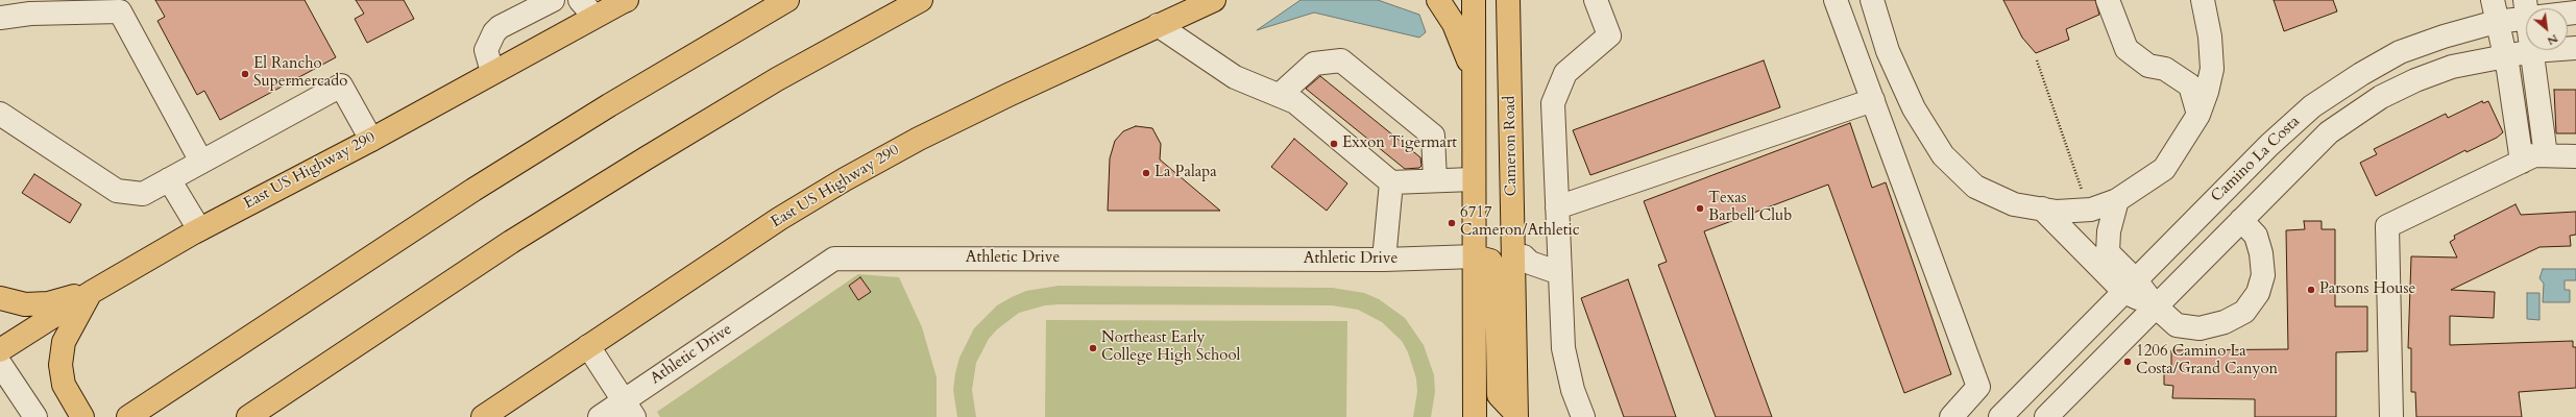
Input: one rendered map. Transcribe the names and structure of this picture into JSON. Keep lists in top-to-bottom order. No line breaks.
{"streets":{"main road":["Cameron Road","East US Highway 290"],"street":["Camino La Costa","Athletic Drive"]},"places":["El Rancho Supermercado","Exxon Tigermart","La Palapa","Texas Barbell Club","6717 Cameron/Athletic","Parsons House","Northeast Early College High School","1206 Camino La Costa/Grand Canyon"],"north":"bottom right"}
